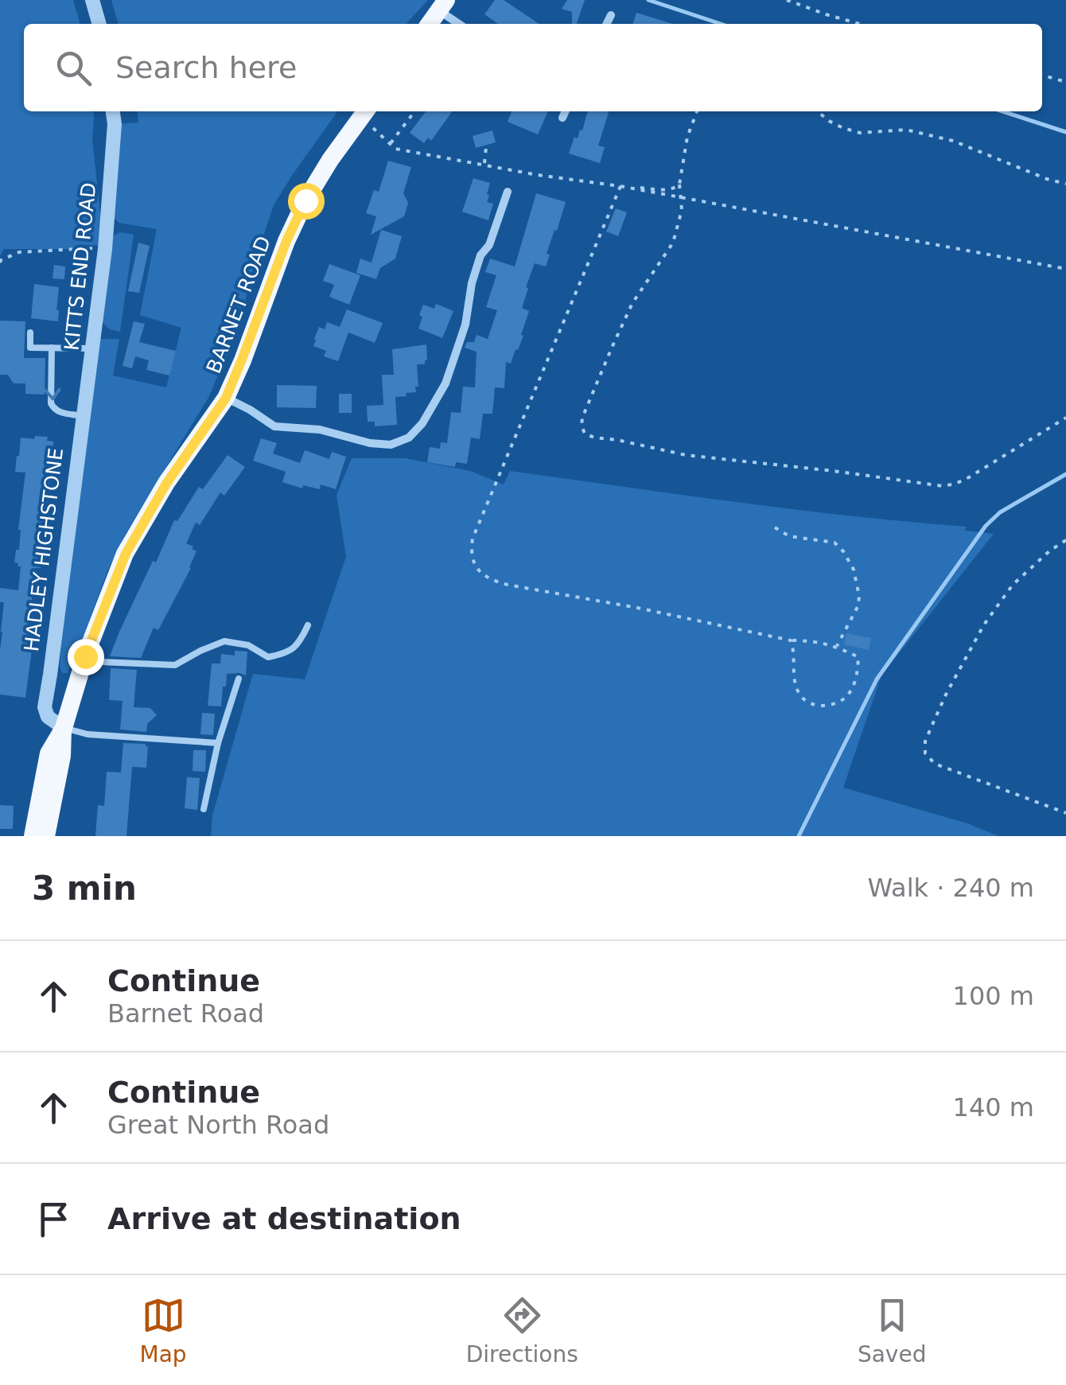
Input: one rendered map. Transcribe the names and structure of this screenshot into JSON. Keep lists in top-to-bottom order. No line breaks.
{"streets":{"main road":["BARNET ROAD"],"street":["KITTS END ROAD","HADLEY HIGHSTONE"]},"crossings":[["KITTS END ROAD","HADLEY HIGHSTONE"],["BARNET ROAD","HADLEY HIGHSTONE"]],"page":{"search":"Search here","heading":["3 min","Walk · 240 m"],"list":[["Continue","Barnet Road","100 m"],["Continue","Great North Road","140 m"],"Arrive at destination"],"nav":["Map","Directions","Saved"]}}
